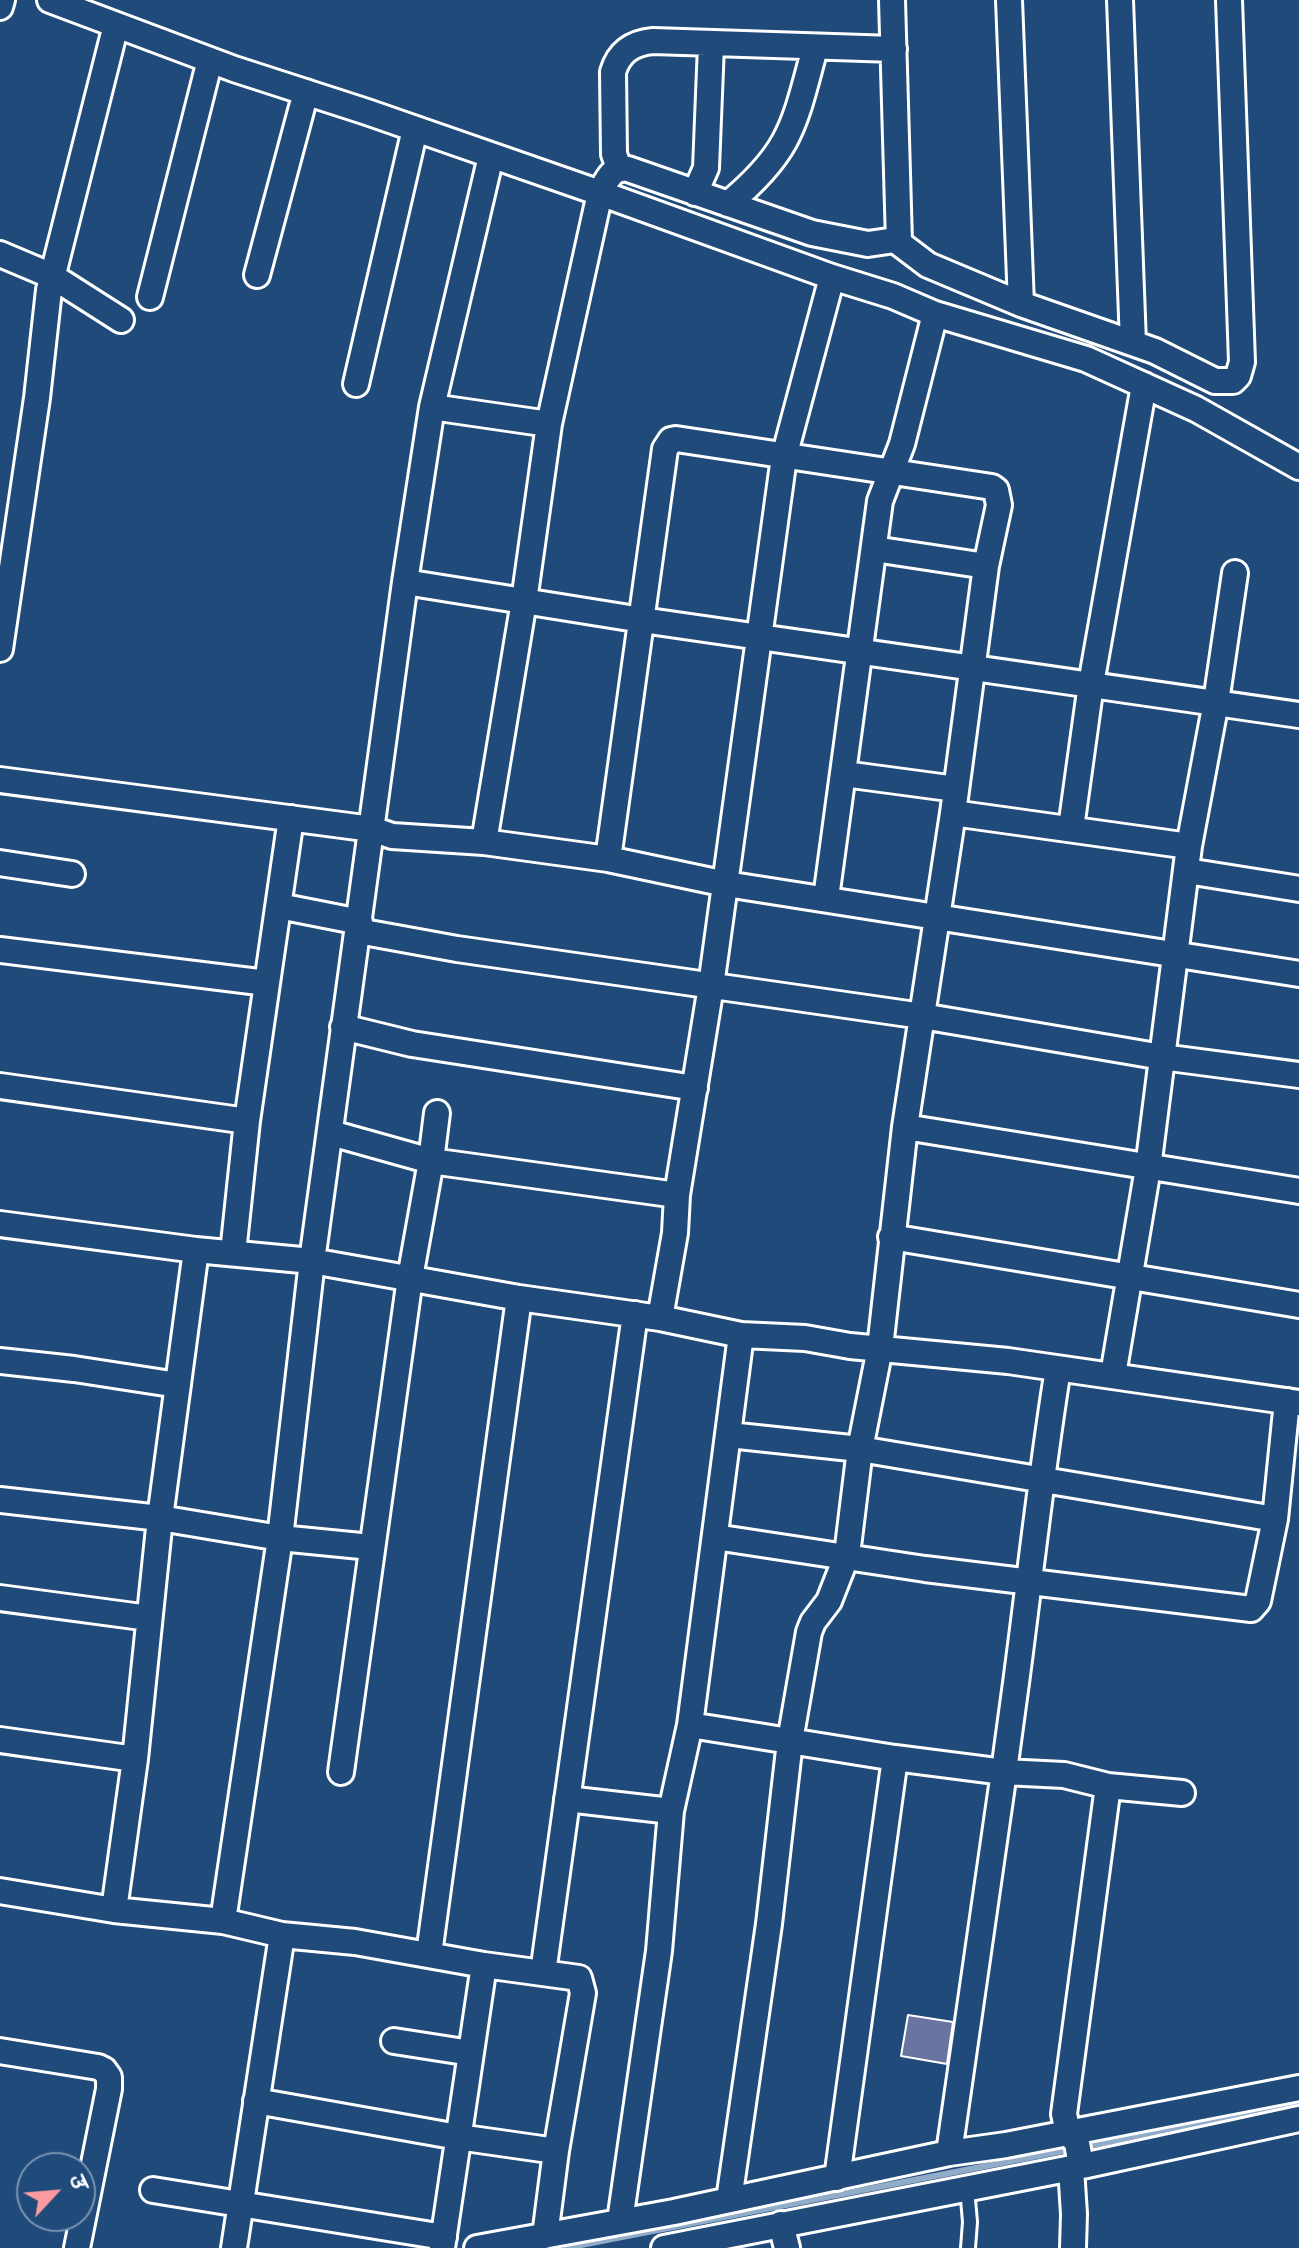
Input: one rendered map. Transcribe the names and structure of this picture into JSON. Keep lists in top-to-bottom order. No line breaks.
{"north":"top right"}
